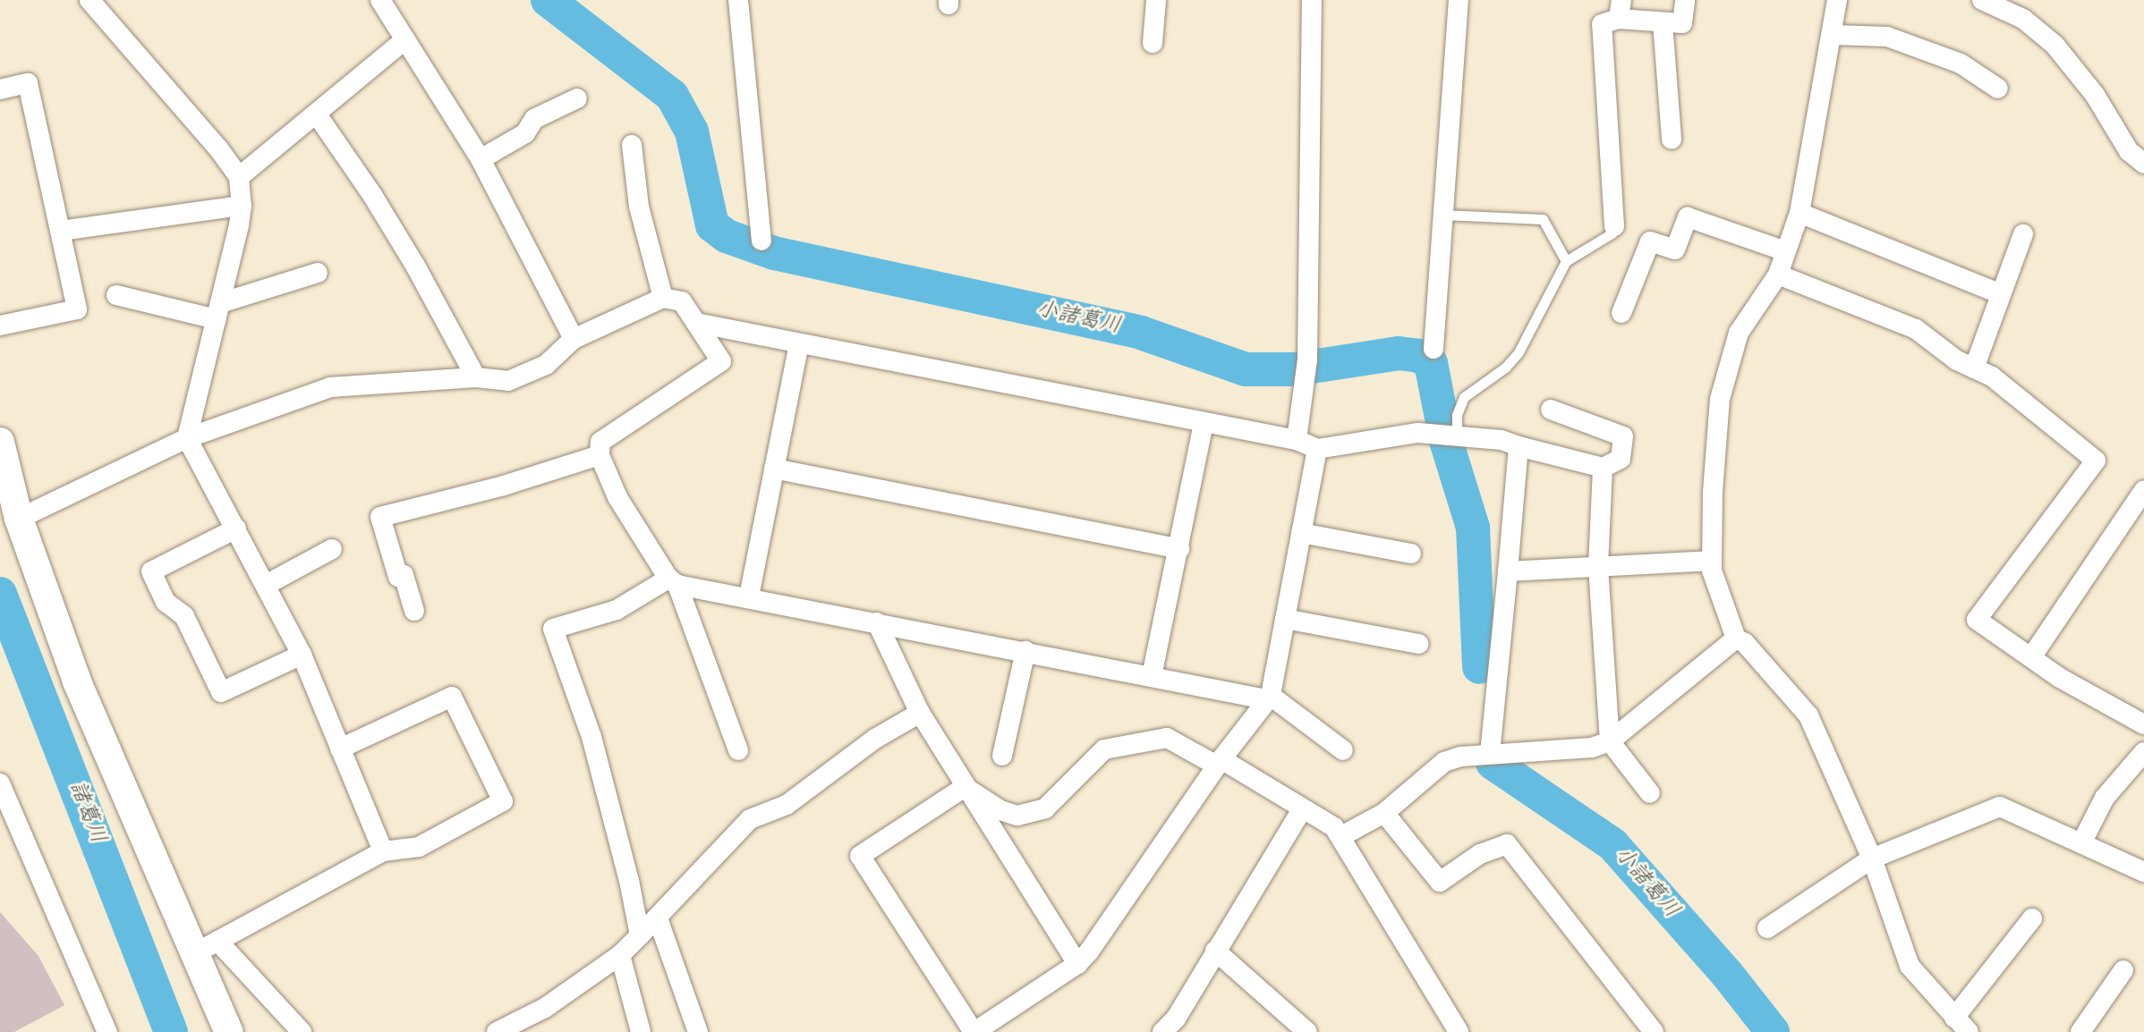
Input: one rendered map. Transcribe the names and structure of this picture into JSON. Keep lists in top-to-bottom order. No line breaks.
{"water":["小諸葛川","諸葛川"]}
